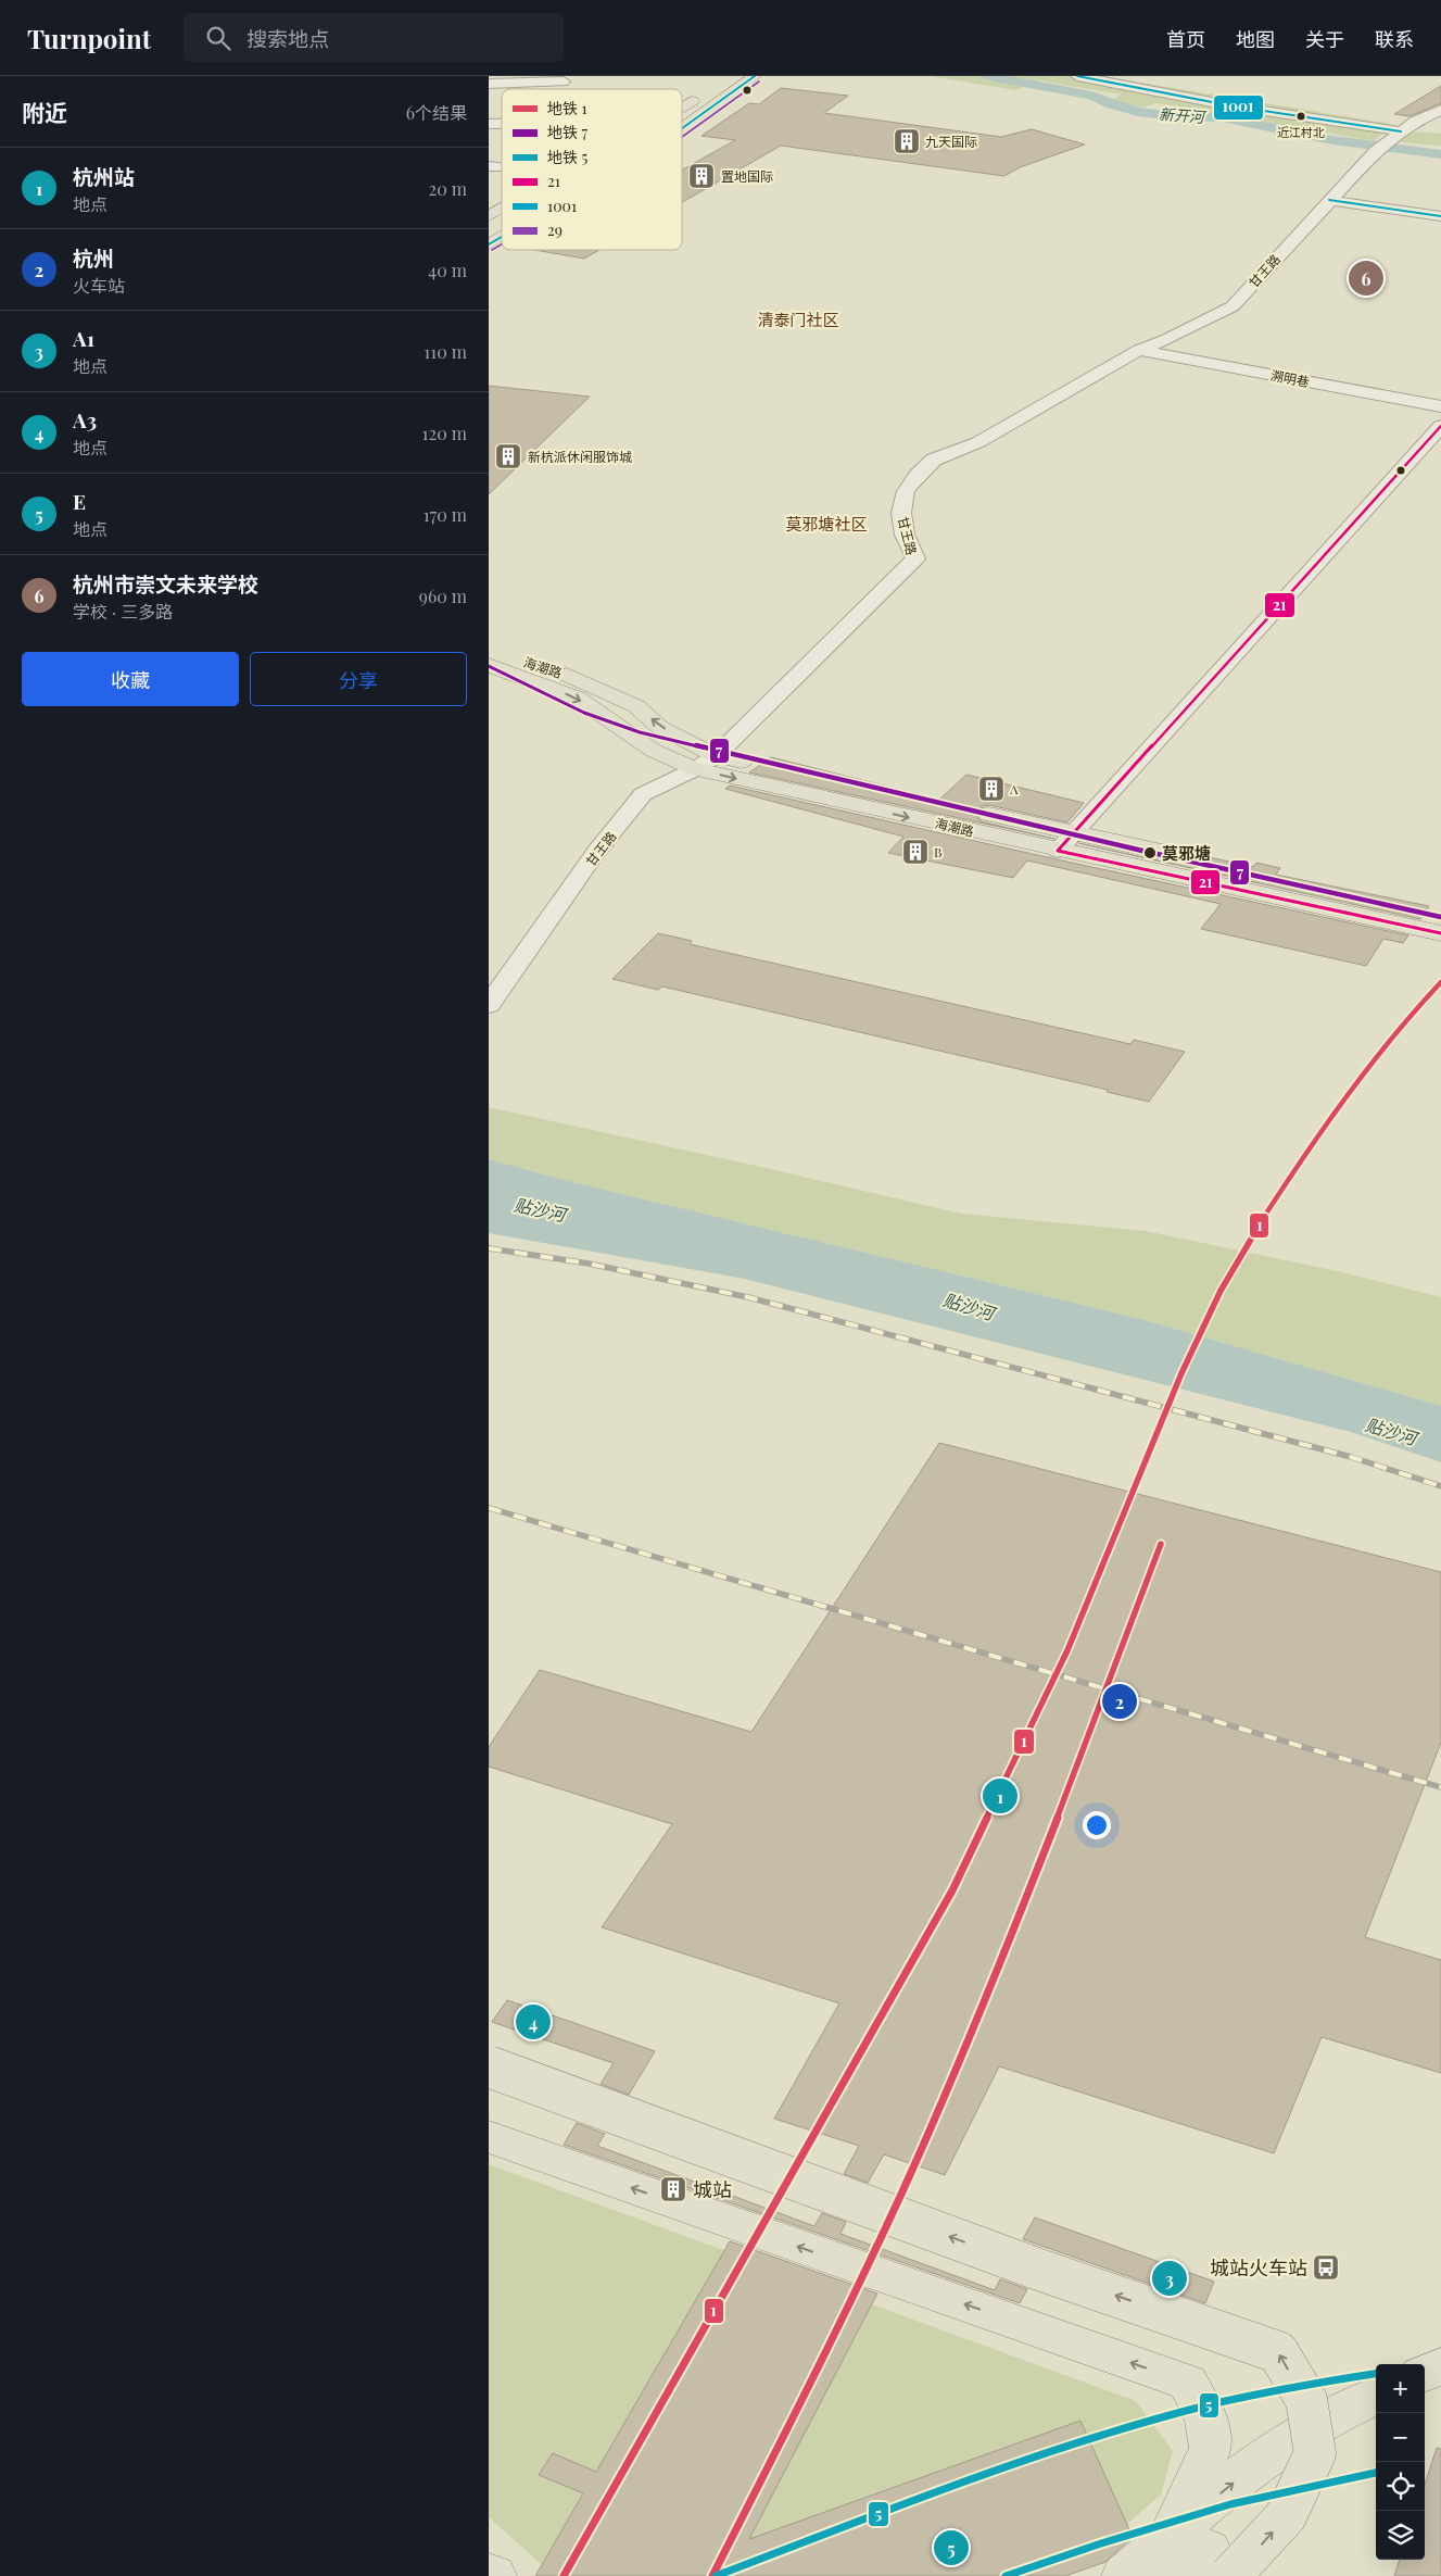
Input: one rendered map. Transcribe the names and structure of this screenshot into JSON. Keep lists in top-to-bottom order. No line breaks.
{"streets":{"main road":["海潮路"],"street":["甘王路","溯明巷"]},"crossings":[["甘王路","溯明巷"],["甘王路","海潮路"]],"districts":["清泰门社区","莫邪塘社区"],"water":["新开河","贴沙河"],"places":{"other":["近江村北","莫邪塘"],"building":["九天国际","置地国际","新杭派休闲服饰城","A","B","城站"],"bus stop":["城站火车站"]},"lines":["transit line 1001","transit line 29","transit line 21","metro line 7","metro line 1","metro line 5"],"legend":["地铁 1","地铁 7","地铁 5","21","1001","29"],"page":{"header":"Turnpoint","search":"搜索地点","nav":["首页","地图","关于","联系"],"heading":["附近","6个结果"],"list":[{"mark":"1","name":"杭州站","note":"地点","value":"20 m"},{"mark":"2","name":"杭州","note":"火车站","value":"40 m"},{"mark":"3","name":"A1","note":"地点","value":"110 m"},{"mark":"4","name":"A3","note":"地点","value":"120 m"},{"mark":"5","name":"E","note":"地点","value":"170 m"},{"mark":"6","name":"杭州市崇文未来学校","note":"学校 · 三多路","value":"960 m"}],"pins":["6","2","1","4","3","5"],"buttons":["收藏","分享"],"map_buttons":["+","−"]}}
